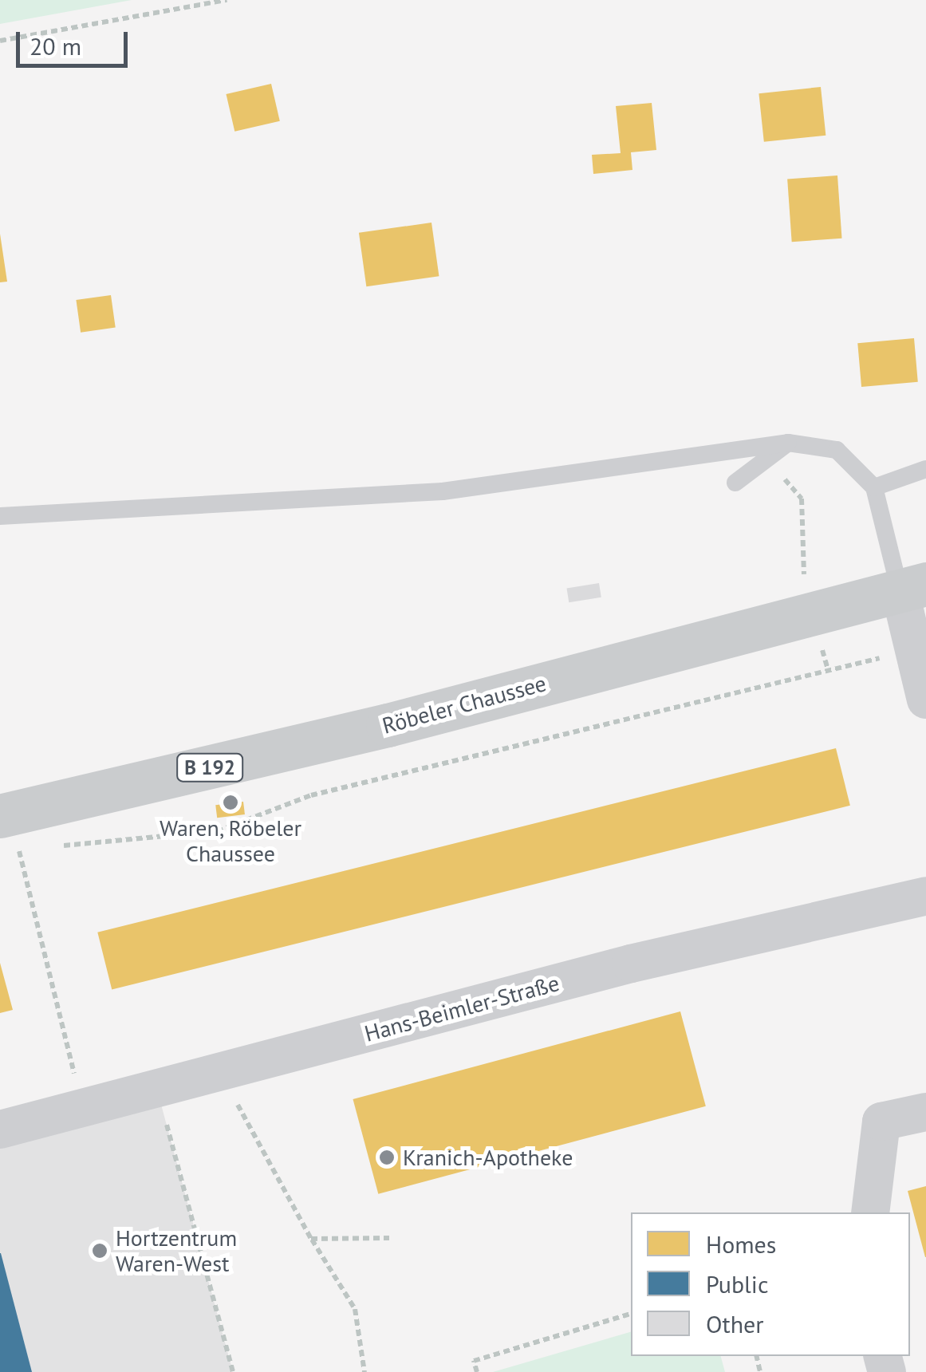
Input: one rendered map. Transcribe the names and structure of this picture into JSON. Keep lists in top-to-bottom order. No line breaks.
{"streets":{"main road":["Röbeler Chaussee","B 192"],"street":["Hans-Beimler-Straße"]},"places":["Waren, Röbeler Chaussee","Kranich-Apotheke","Hortzentrum Waren-West"],"legend":["Homes","Public","Other"],"scale_bar":"20 m"}
